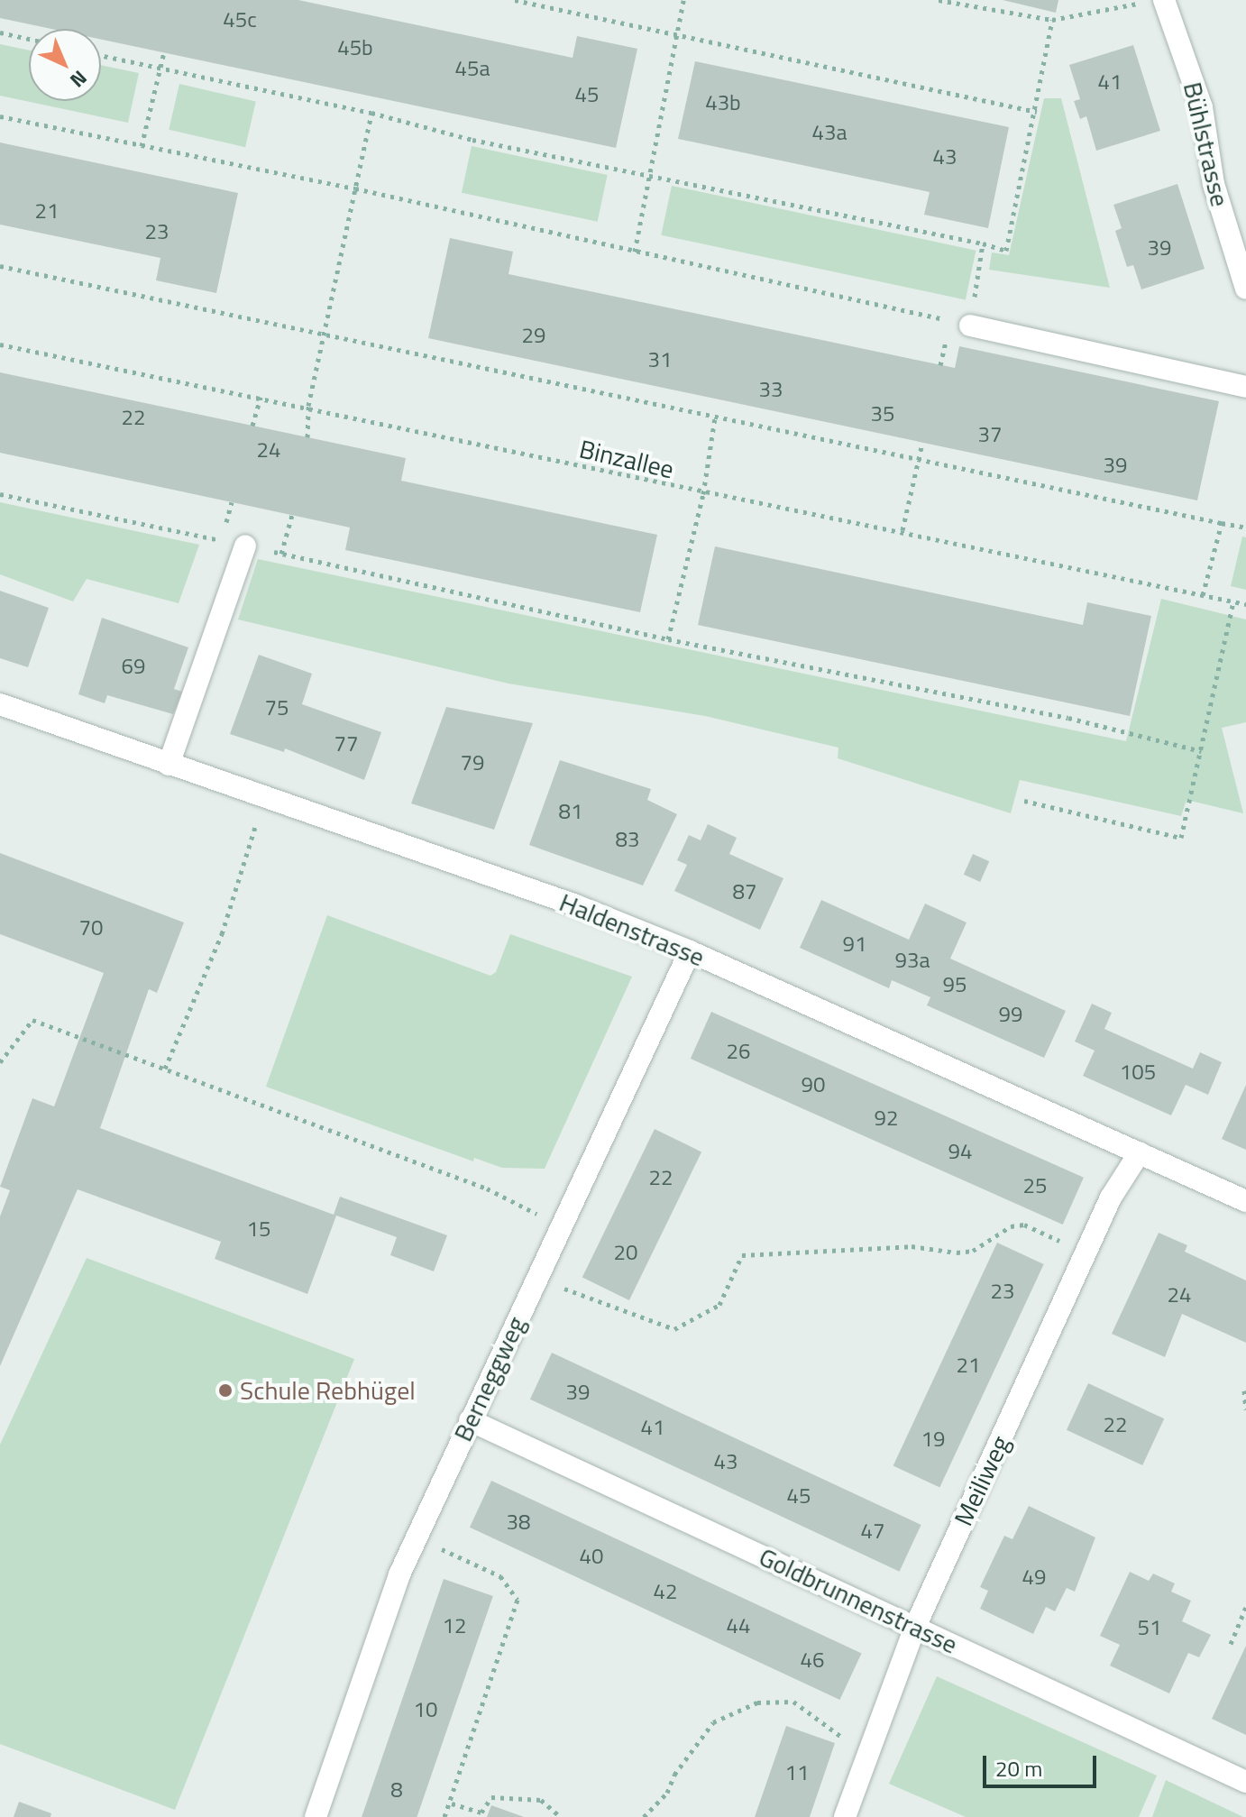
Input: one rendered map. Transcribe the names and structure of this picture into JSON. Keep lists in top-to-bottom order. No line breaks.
{"streets":{"street":["Bühlstrasse","Haldenstrasse","Berneggweg","Meiliweg","Goldbrunnenstrasse"],"path":["Binzallee"]},"crossings":[["Haldenstrasse","Berneggweg"],["Haldenstrasse","Meiliweg"],["Berneggweg","Goldbrunnenstrasse"],["Meiliweg","Goldbrunnenstrasse"]],"places":["Schule Rebhügel"],"house_numbers":["45c","45b","45a","41","45","43b","43a","43","21","23","39","29","31","33","35","22","37","24","39","69","75","77","79","81","83","87","70","91","93a","95","99","26","105","90","92","94","22","25","15","20","23","24","21","39","22","41","19","43","45","38","47","40","49","42","12","44","51","46","10","11","8"],"scale_bar":"20 m","north":"bottom right"}
